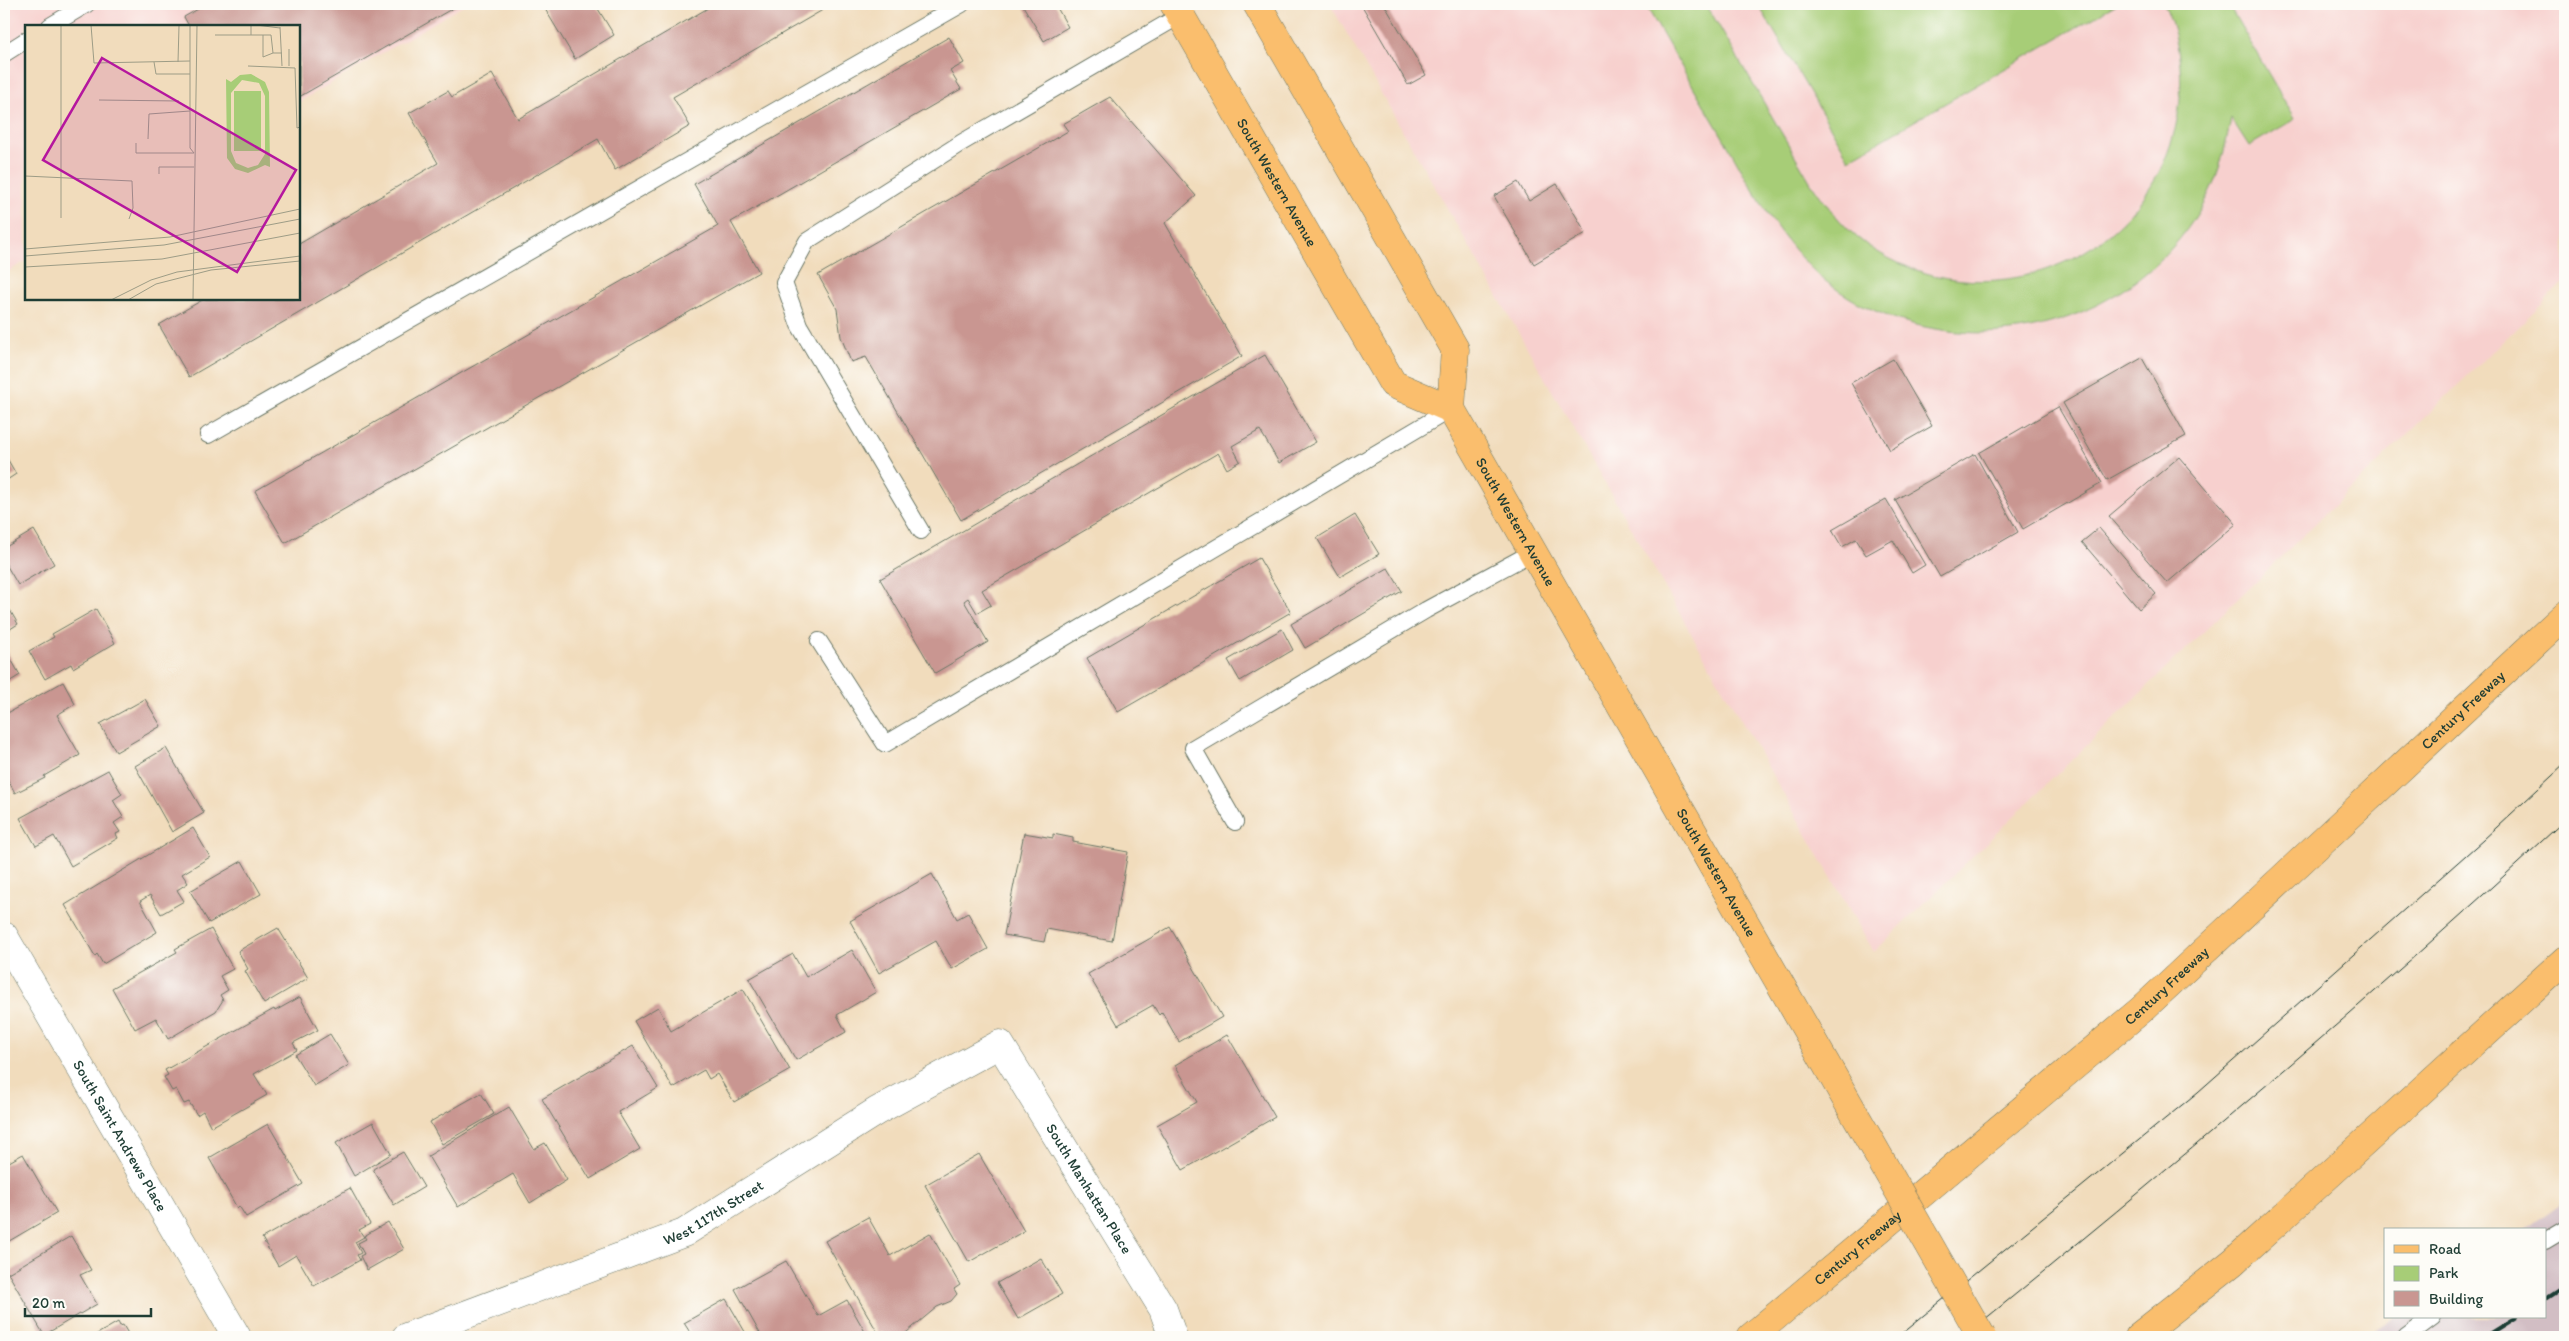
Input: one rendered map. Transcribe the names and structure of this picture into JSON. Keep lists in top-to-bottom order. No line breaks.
{"streets":{"main road":["South Western Avenue","Century Freeway"],"street":["South Saint Andrews Place","South Manhattan Place","West 117th Street"]},"crossings":[["South Manhattan Place","West 117th Street"]],"legend":["Road","Park","Building"],"scale_bar":"20 m"}
